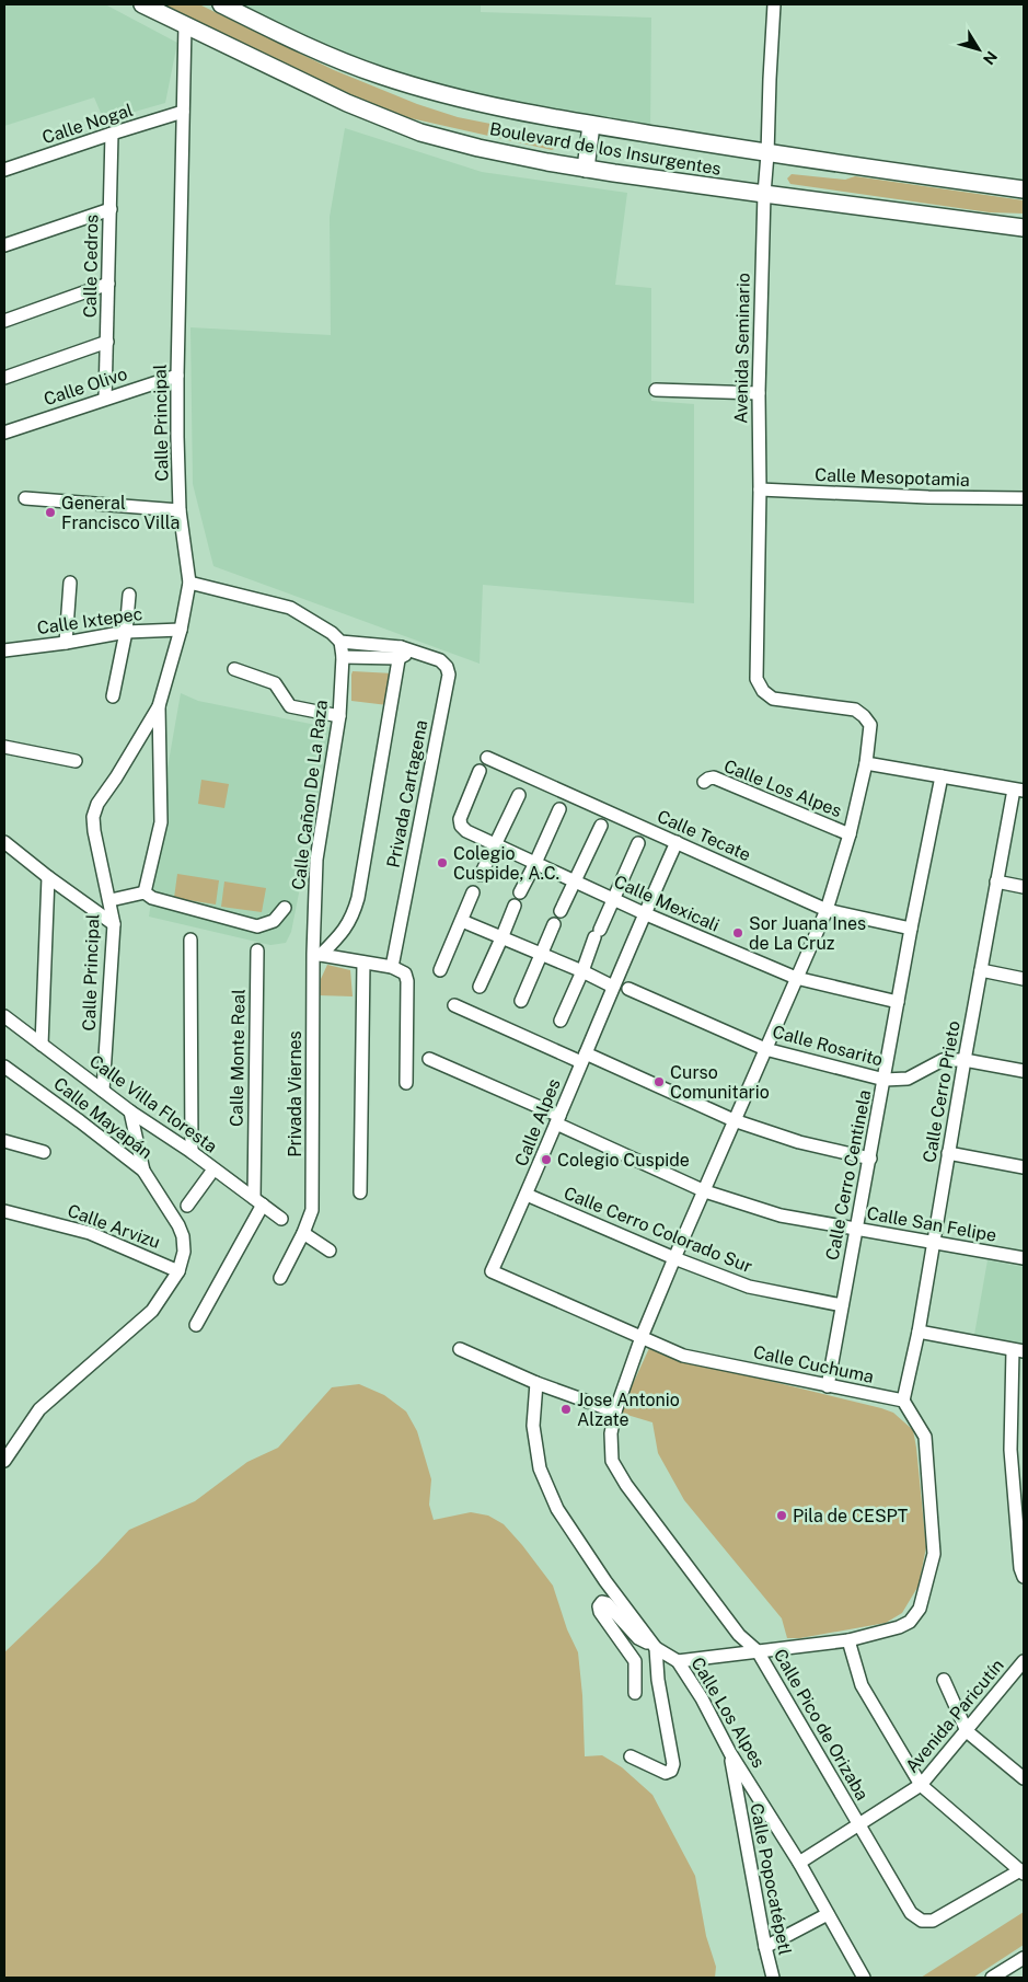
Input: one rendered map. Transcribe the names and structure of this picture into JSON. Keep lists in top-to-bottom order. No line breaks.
{"streets":{"main road":["Boulevard de los Insurgentes"],"street":["Calle Nogal","Calle Cedros","Avenida Seminario","Calle Olivo","Calle Principal","Calle Mesopotamia","Calle Ixtepec","Calle Los Alpes","Privada Cartagena","Calle Cañon De La Raza","Calle Tecate","Calle Mexicali","Calle Rosarito","Calle Monte Real","Calle Cerro Prieto","Privada Viernes","Calle Villa Floresta","Calle Mayapán","Calle Alpes","Calle Cerro Centinela","Calle San Felipe","Calle Arvizu","Calle Cerro Colorado Sur","Calle Cuchuma","Avenida Paricutín","Calle Pico de Orizaba","Calle Popocatépetl"]},"crossings":[["Calle Nogal","Calle Cedros"],["Calle Nogal","Calle Principal"],["Boulevard de los Insurgentes","Avenida Seminario"],["Boulevard de los Insurgentes","Calle Principal"],["Calle Cedros","Calle Olivo"],["Avenida Seminario","Calle Mesopotamia"],["Avenida Seminario","Calle Pico de Orizaba"],["Calle Olivo","Calle Principal"],["Calle Principal","Calle Ixtepec"],["Calle Principal","Calle Villa Floresta"],["Calle Los Alpes","Avenida Paricutín"],["Calle Los Alpes","Calle Pico de Orizaba"],["Calle Los Alpes","Calle Popocatépetl"],["Privada Cartagena","Calle Cañon De La Raza"],["Calle Cañon De La Raza","Privada Viernes"],["Calle Tecate","Calle Alpes"],["Calle Tecate","Calle Cerro Centinela"],["Calle Tecate","Calle Pico de Orizaba"],["Calle Mexicali","Calle Alpes"],["Calle Mexicali","Calle Cerro Centinela"],["Calle Mexicali","Calle Pico de Orizaba"],["Calle Rosarito","Calle Cerro Prieto"],["Calle Rosarito","Calle Cerro Centinela"],["Calle Rosarito","Calle Pico de Orizaba"],["Calle Monte Real","Calle Villa Floresta"],["Calle Cerro Prieto","Calle San Felipe"],["Calle Cerro Prieto","Calle Cuchuma"],["Calle Mayapán","Calle Arvizu"],["Calle Alpes","Calle San Felipe"],["Calle Alpes","Calle Cerro Colorado Sur"],["Calle Alpes","Calle Cuchuma"],["Calle Cerro Centinela","Calle San Felipe"],["Calle Cerro Centinela","Calle Cerro Colorado Sur"],["Calle Cerro Centinela","Calle Cuchuma"],["Calle San Felipe","Calle Pico de Orizaba"],["Calle Cerro Colorado Sur","Calle Pico de Orizaba"],["Calle Cuchuma","Calle Pico de Orizaba"],["Avenida Paricutín","Calle Pico de Orizaba"]],"places":["General Francisco Villa","Colegio Cuspide, A.C.","Sor Juana Ines de La Cruz","Curso Comunitario","Colegio Cuspide","Jose Antonio Alzate","Pila de CESPT"],"north":"bottom right"}
